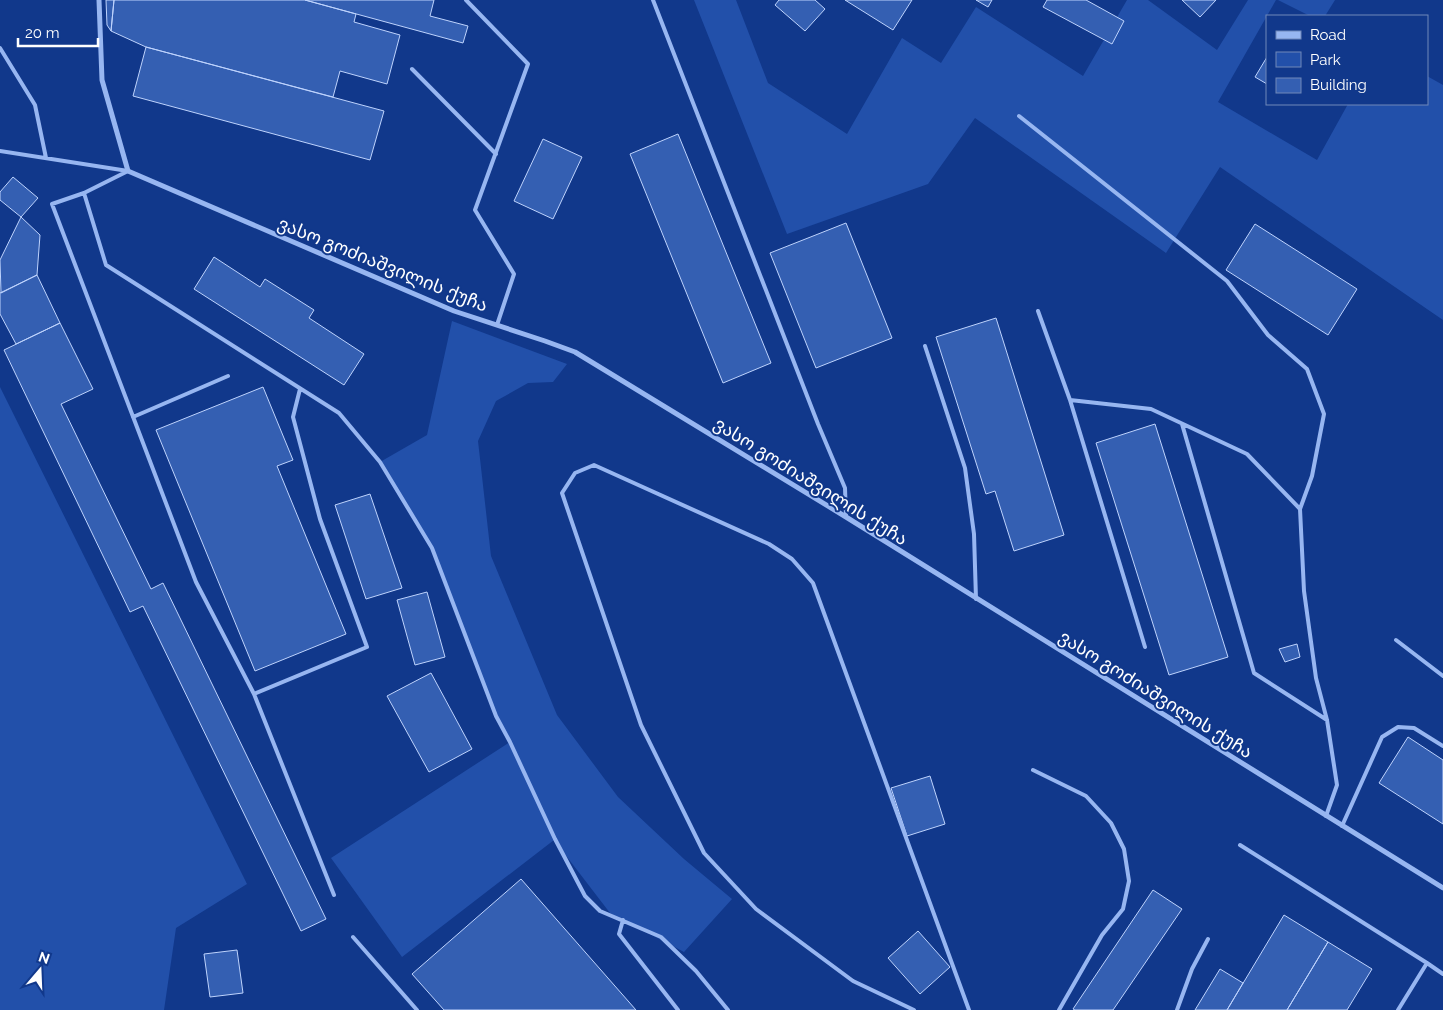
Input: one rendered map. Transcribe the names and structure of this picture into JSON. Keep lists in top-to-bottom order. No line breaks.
{"streets":{"street":["ვასო გოძიაშვილის ქუჩა"]},"legend":["Road","Park","Building"],"scale_bar":"20 m","north":"top"}
